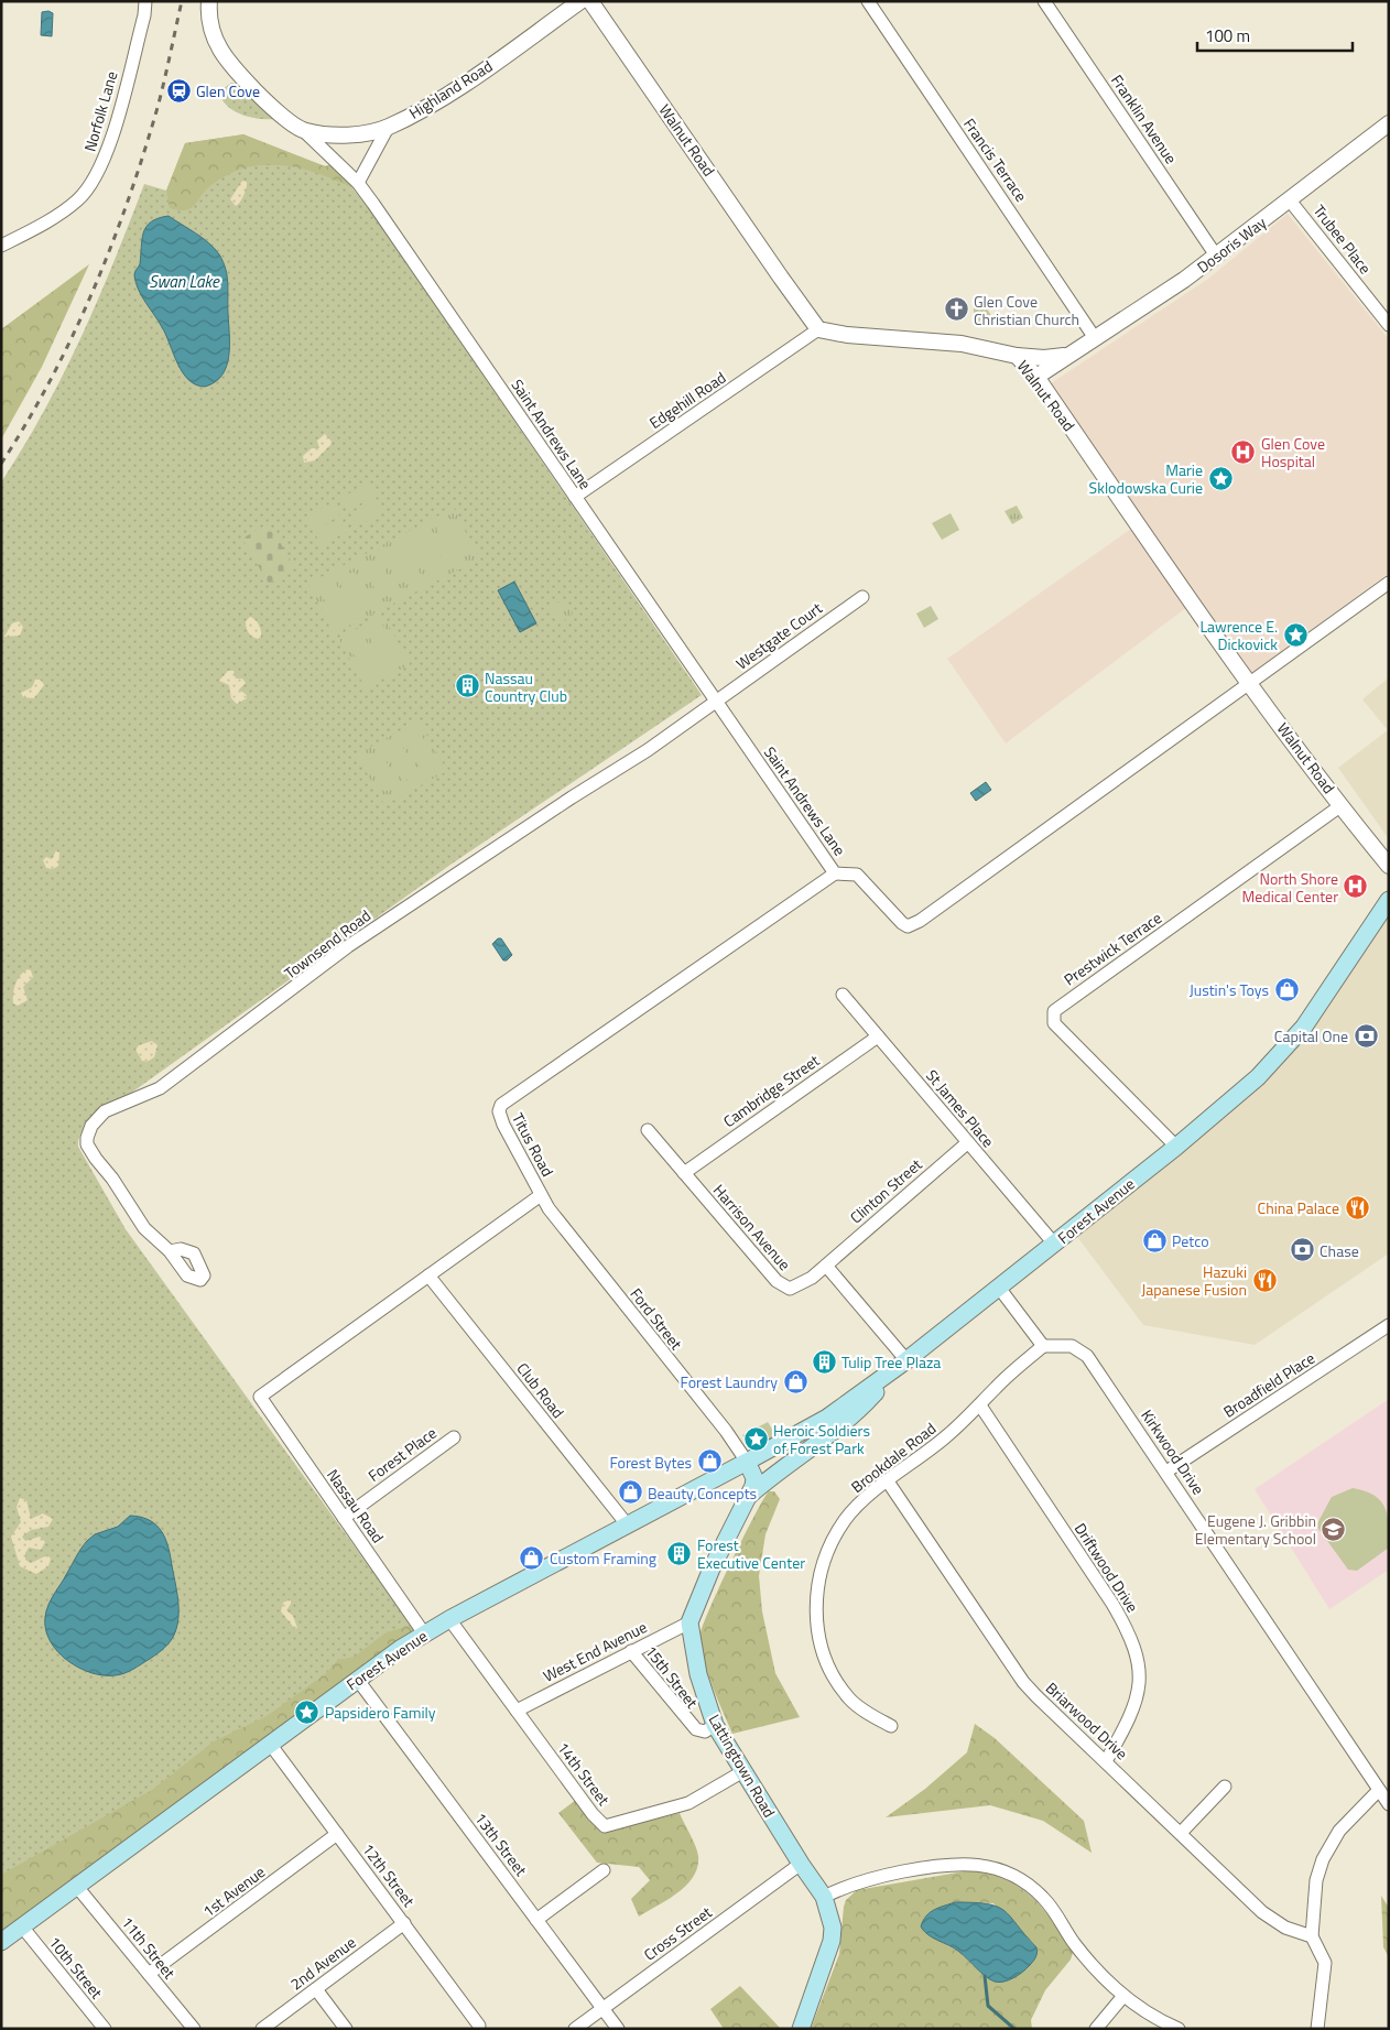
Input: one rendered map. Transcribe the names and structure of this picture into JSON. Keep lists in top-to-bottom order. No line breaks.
{"streets":{"main road":["Forest Avenue","Lattingtown Road"],"street":["Highland Road","Norfolk Lane","Franklin Avenue","Walnut Road","Francis Terrace","Trubee Place","Dosoris Way","Edgehill Road","Saint Andrews Lane","Westgate Court","Townsend Road","Prestwick Terrace","Cambridge Street","St James Place","Titus Road","Clinton Street","Harrison Avenue","Ford Street","Broadfield Place","Club Road","Kirkwood Drive","Forest Place","Brookdale Road","Nassau Road","Driftwood Drive","West End Avenue","15th Street","Briarwood Drive","14th Street","13th Street","12th Street","1st Avenue","Cross Street","11th Street","2nd Avenue","10th Street"]},"crossings":[["Highland Road","Saint Andrews Lane"],["Franklin Avenue","Dosoris Way"],["Walnut Road","Dosoris Way"],["Walnut Road","Edgehill Road"],["Walnut Road","Saint Andrews Lane"],["Walnut Road","Prestwick Terrace"],["Francis Terrace","Dosoris Way"],["Trubee Place","Dosoris Way"],["Edgehill Road","Saint Andrews Lane"],["Saint Andrews Lane","Westgate Court"],["Saint Andrews Lane","Townsend Road"],["Saint Andrews Lane","Titus Road"],["Westgate Court","Townsend Road"],["Prestwick Terrace","Forest Avenue"],["Cambridge Street","St James Place"],["Cambridge Street","Harrison Avenue"],["St James Place","Clinton Street"],["St James Place","Forest Avenue"],["Titus Road","Ford Street"],["Titus Road","Club Road"],["Titus Road","Nassau Road"],["Clinton Street","Harrison Avenue"],["Forest Avenue","Ford Street"],["Forest Avenue","Club Road"],["Forest Avenue","Nassau Road"],["Forest Avenue","14th Street"],["Forest Avenue","13th Street"],["Forest Avenue","12th Street"],["Forest Avenue","11th Street"],["Forest Avenue","10th Street"],["Broadfield Place","Kirkwood Drive"],["Kirkwood Drive","Brookdale Road"],["Forest Place","Nassau Road"],["Brookdale Road","Driftwood Drive"],["Brookdale Road","Briarwood Drive"],["Driftwood Drive","Briarwood Drive"],["West End Avenue","15th Street"],["West End Avenue","Lattingtown Road"],["West End Avenue","14th Street"],["15th Street","Lattingtown Road"],["Lattingtown Road","14th Street"],["Lattingtown Road","Cross Street"],["13th Street","Cross Street"],["12th Street","1st Avenue"],["12th Street","2nd Avenue"],["1st Avenue","11th Street"]],"water":["Swan Lake"],"places":{"station":["Glen Cove"],"church":["Glen Cove Christian Church"],"hospital":["Glen Cove Hospital","North Shore Medical Center"],"place":["Marie Sklodowska Curie","Lawrence E. Dickovick","Heroic Soldiers of Forest Park","Papsidero Family"],"building":["Nassau Country Club","Tulip Tree Plaza","Forest Executive Center"],"shop":["Justin's Toys","Petco","Forest Laundry","Forest Bytes","Beauty Concepts","Custom Framing"],"bank":["Capital One","Chase"],"restaurant":["China Palace","Hazuki Japanese Fusion"],"school or university":["Eugene J. Gribbin Elementary School"]},"scale_bar":"100 m"}
